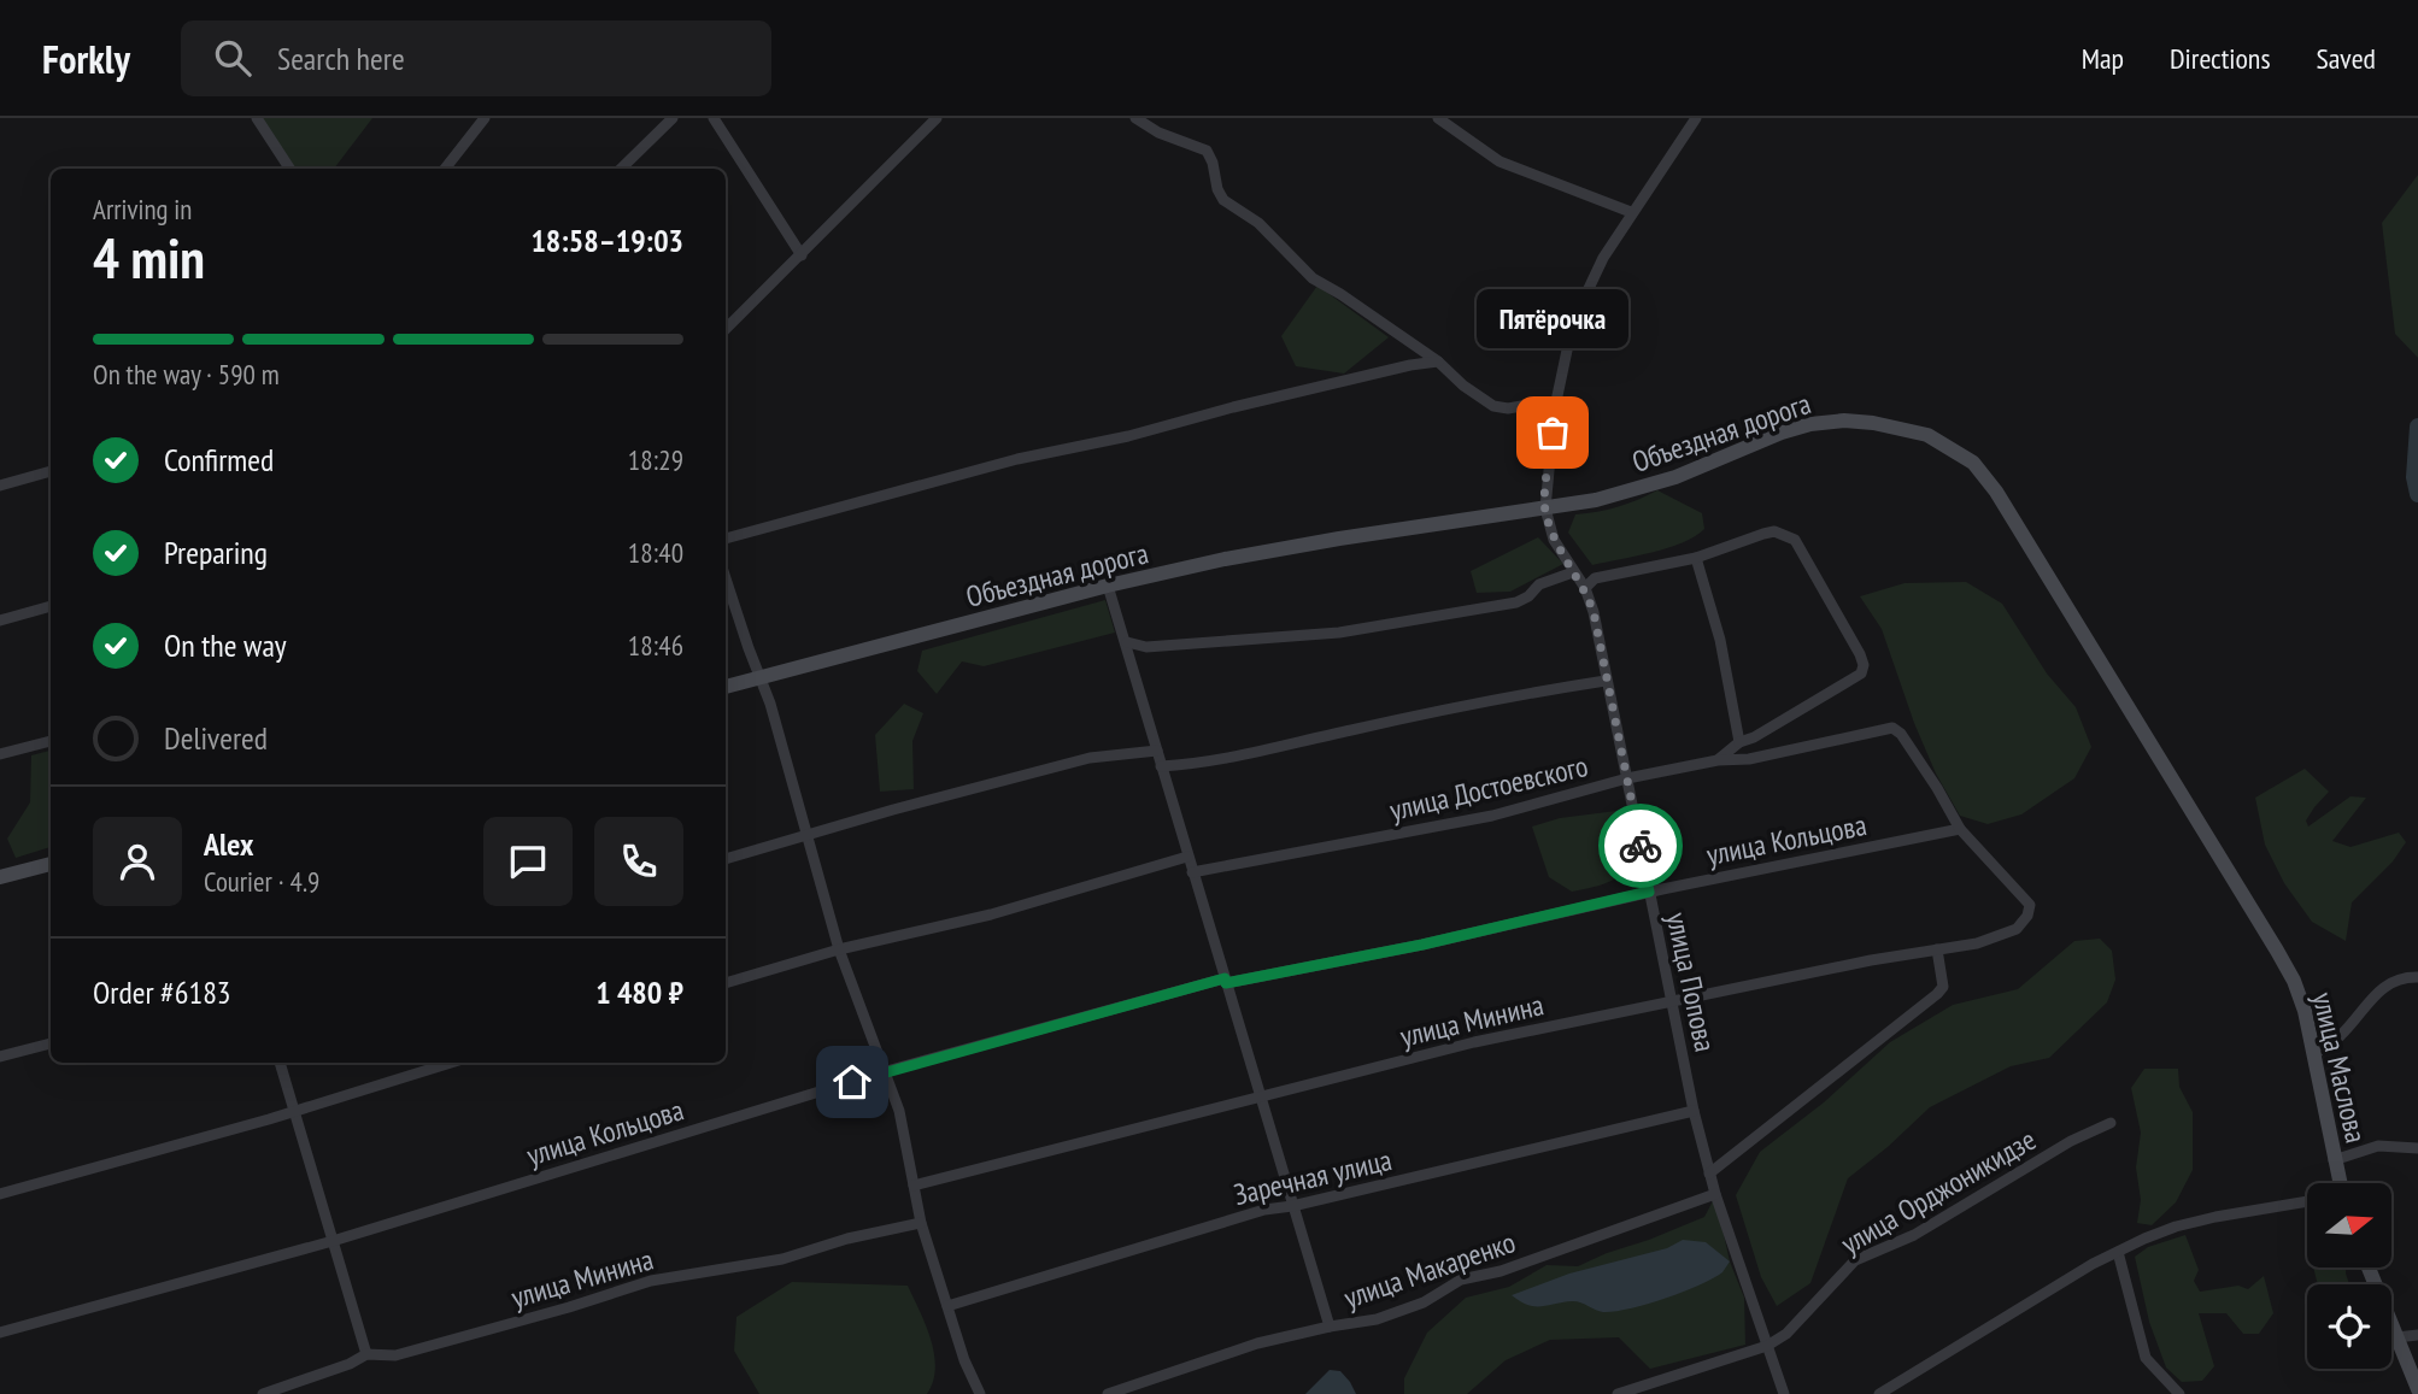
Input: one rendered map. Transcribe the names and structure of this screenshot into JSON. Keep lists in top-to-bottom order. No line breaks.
{"streets":{"main road":["Объездная дорога","улица Маслова"],"street":["улица Достоевского","улица Кольцова","улица Попова","улица Минина","Заречная улица","улица Орджоникидзе","улица Макаренко"]},"crossings":[["Объездная дорога","улица Попова"],["Объездная дорога","улица Маслова"],["улица Достоевского","улица Кольцова"],["улица Достоевского","улица Попова"],["улица Достоевского","улица Минина"],["улица Кольцова","улица Попова"],["улица Кольцова","улица Минина"],["улица Попова","улица Минина"],["улица Попова","Заречная улица"],["улица Попова","улица Орджоникидзе"],["улица Попова","улица Макаренко"]],"places":["Пятёрочка"],"north":"right","page":{"header":"Forkly","search":"Search here","nav":["Map","Directions","Saved"],"heading":["4 min","Arriving in","18:58–19:03"],"panel":["Alex","Courier · 4.9","Order #6183","1 480 ₽"],"bubble":"Пятёрочка","bar":"On the way · 590 m","list":[["Confirmed","18:29"],["Preparing","18:40"],["On the way","18:46"],"Delivered"]}}
